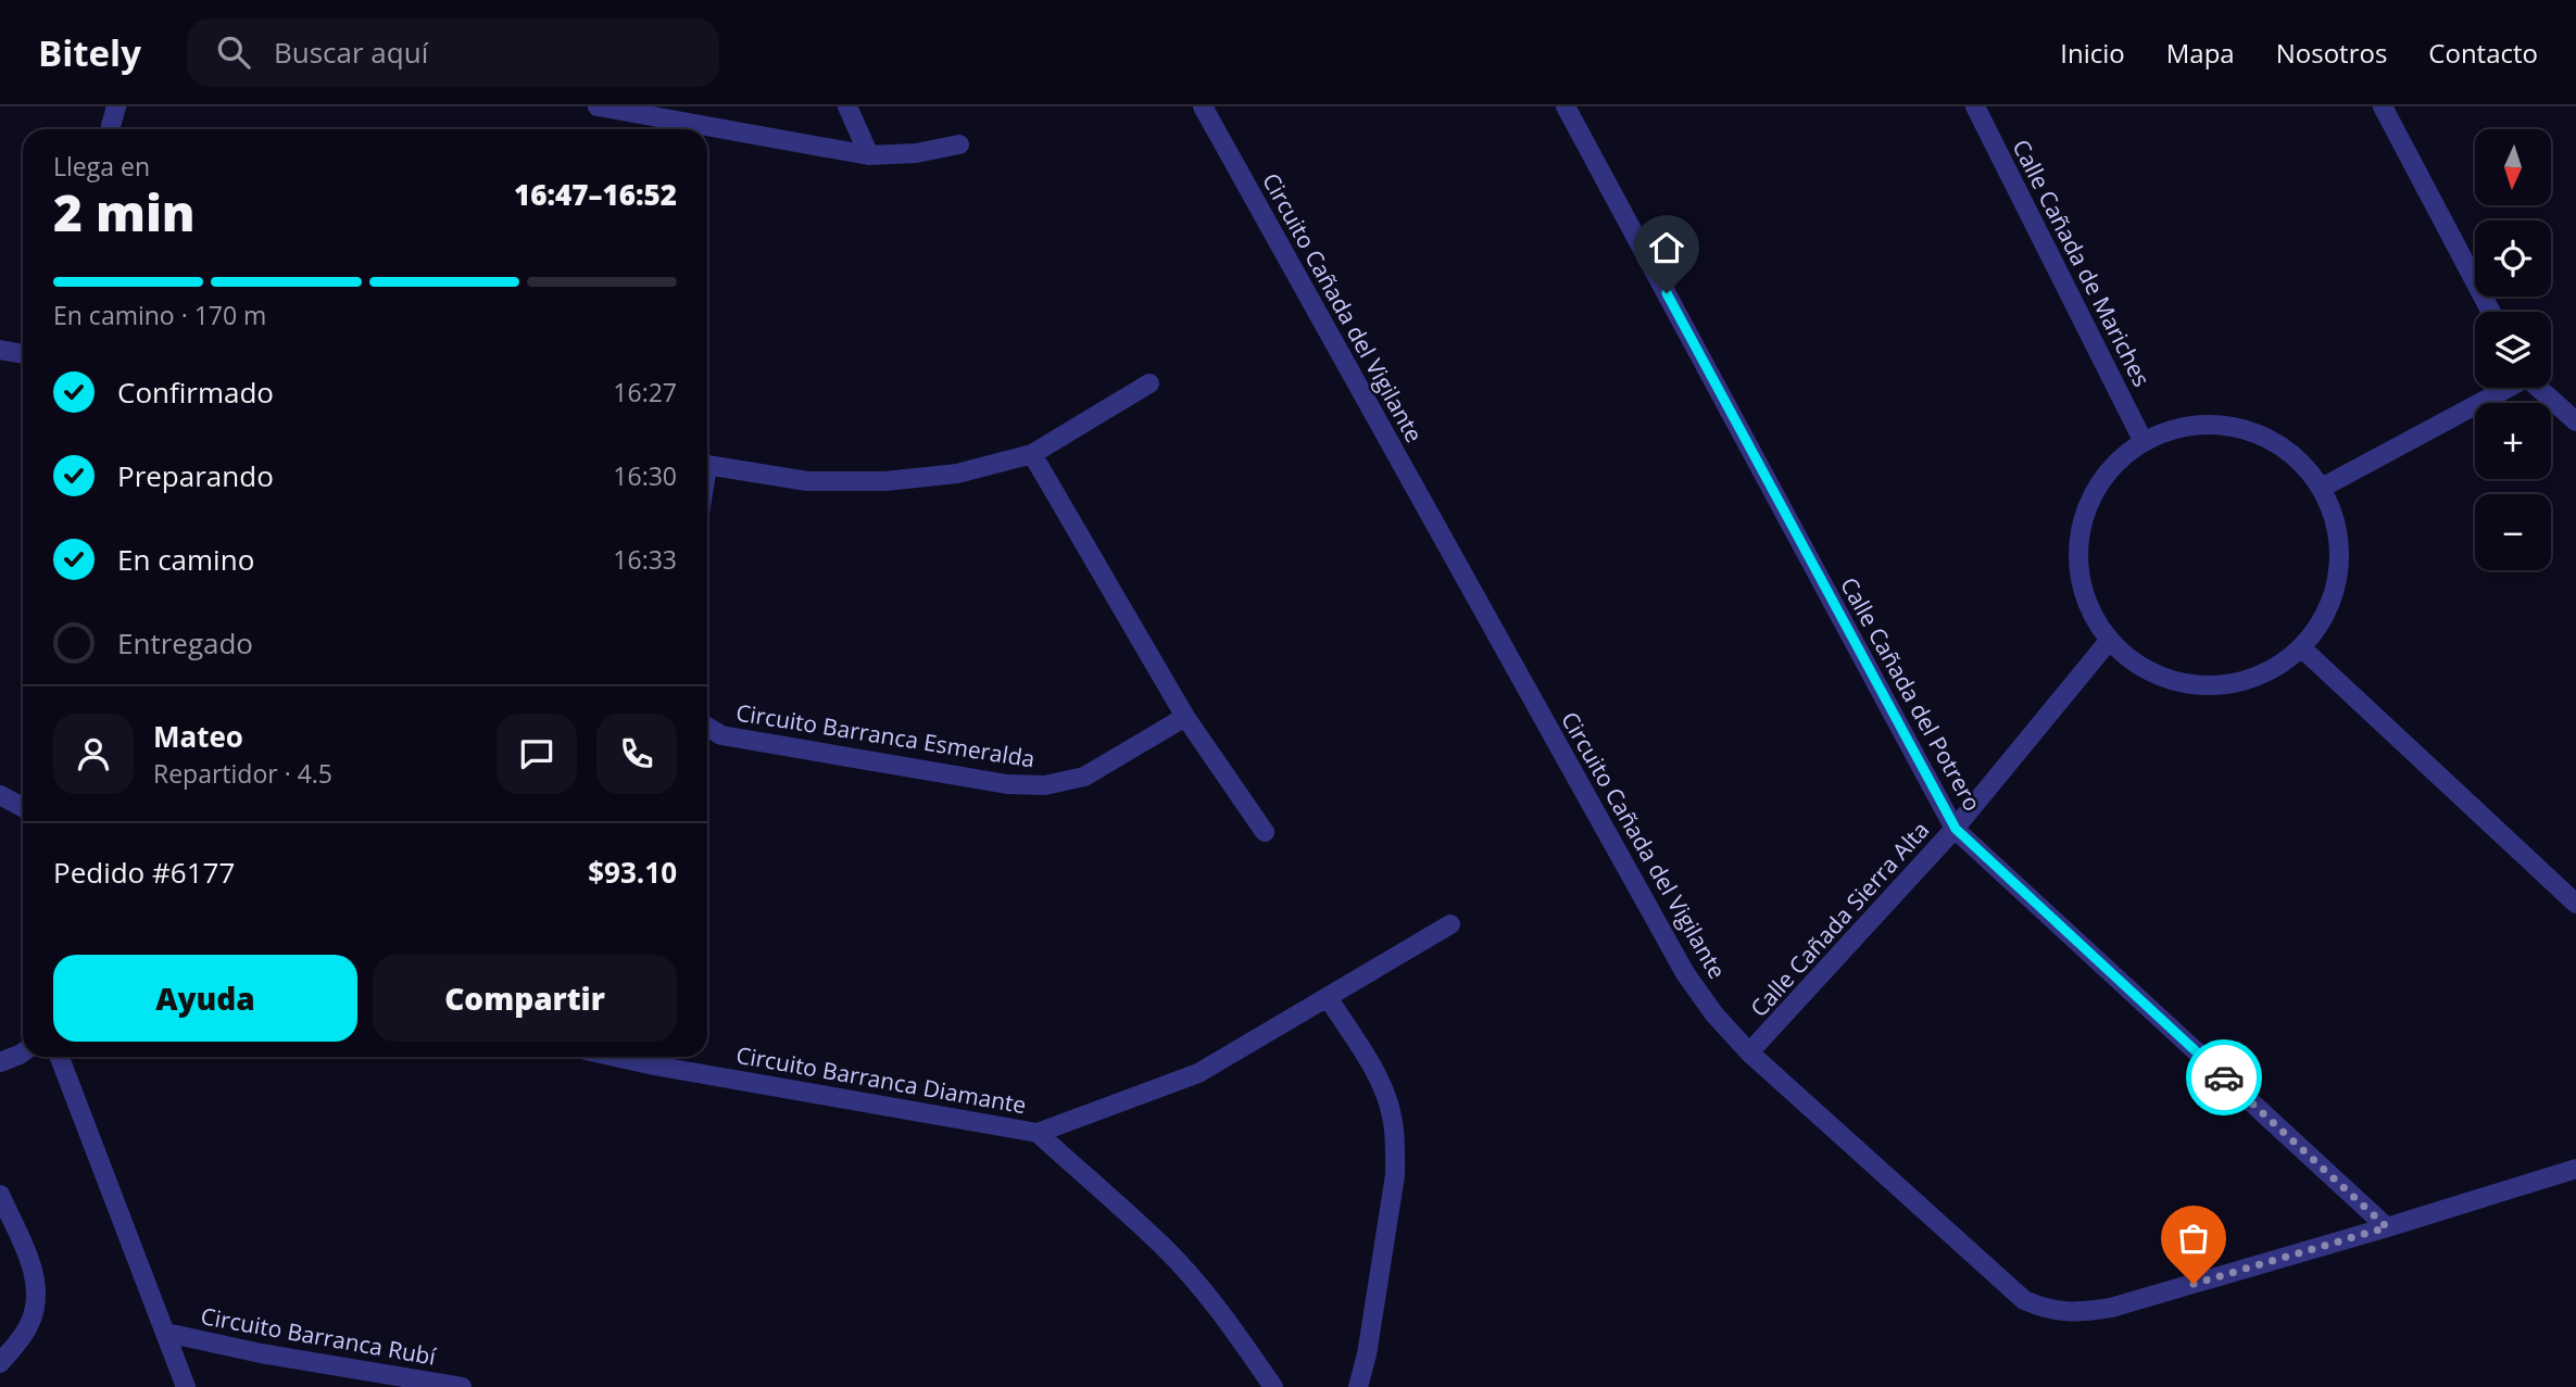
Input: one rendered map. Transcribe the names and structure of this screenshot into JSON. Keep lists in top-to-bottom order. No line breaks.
{"streets":{"street":["Calle Cañada de Mariches","Circuito Cañada del Vigilante","Calle Cañada del Potrero","Circuito Barranca Esmeralda","Calle Cañada Sierra Alta","Circuito Barranca Diamante","Circuito Barranca Rubí"]},"crossings":[["Calle Cañada de Mariches","Calle Cañada Sierra Alta"],["Circuito Cañada del Vigilante","Calle Cañada del Potrero"],["Circuito Cañada del Vigilante","Calle Cañada Sierra Alta"],["Calle Cañada del Potrero","Calle Cañada Sierra Alta"]],"north":"bottom","page":{"header":"Bitely","search":"Buscar aquí","nav":["Inicio","Mapa","Nosotros","Contacto"],"map_buttons":["+","−"],"heading":["2 min","Llega en","16:47–16:52"],"panel":["Mateo","Repartidor · 4.5","Pedido #6177","$93.10"],"bar":"En camino · 170 m","list":[["Confirmado","16:27"],["Preparando","16:30"],["En camino","16:33"],"Entregado"],"buttons":["Ayuda","Compartir"]}}
